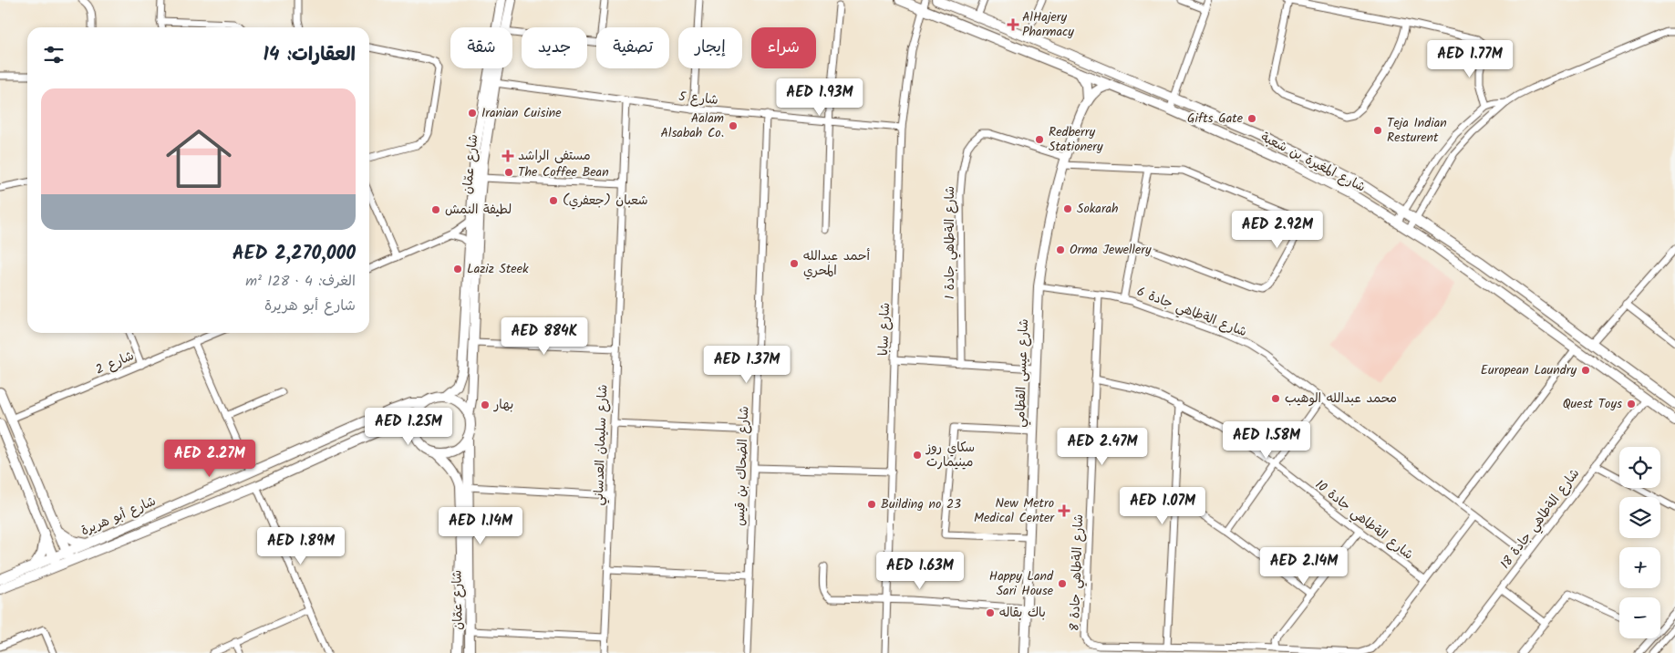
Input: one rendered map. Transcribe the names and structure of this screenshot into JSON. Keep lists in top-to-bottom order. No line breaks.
{"streets":{"main road":["شارع المغيرة بن شعبة","شارع عمّان","شارع عيسى القطامي","شارع أبو هريرة"],"street":["شارع 5","شارع الةطاهي جادة 1","شارع الةطاهي جادة 6","شارع سابا","شارع 2","شارع سليمان العدساني","شارع الضحاك بن قيس","شارع الةطاهي جادة 18","شارع الةطاهي جادة 10","شارع الةطاهي جادة 8"]},"crossings":[["شارع 5","شارع عمّان"],["شارع 5","شارع سابا"],["شارع 5","شارع سليمان العدساني"],["شارع 5","شارع الضحاك بن قيس"],["شارع المغيرة بن شعبة","شارع سابا"],["شارع المغيرة بن شعبة","شارع عيسى القطامي"],["شارع المغيرة بن شعبة","شارع الةطاهي جادة 18"],["شارع عمّان","شارع أبو هريرة"],["شارع الةطاهي جادة 1","شارع عيسى القطامي"],["شارع الةطاهي جادة 6","شارع عيسى القطامي"],["شارع الةطاهي جادة 6","شارع الةطاهي جادة 18"],["شارع الةطاهي جادة 6","شارع الةطاهي جادة 8"],["شارع الةطاهي جادة 10","شارع الةطاهي جادة 8"]],"places":{"health":["AlHajery Pharmacy","مستفى الراشد","New Metro Medical Center"],"other":["Iranian Cuisine","Gifts Gate","Aalam Alsabah Co.","Teja Indian Resturent","Redberry Stationery","The Coffee Bean","شعبان (جعفري)","Sokarah","لطيفة النمش","Orma Jewellery","أحمد عبدالله المحري","Laziz Steek","European Laundry","محمد عبدالله الوهيب","Quest Toys","بهار","سكاي روز مينيمارت","Building no 23","Happy Land Sari House","باك بقاله"]},"page":{"chip":["شراء","إيجار","تصفية","جديد","شقة"],"heading":"العقارات: 14","price":["AED 1.77M","AED 1.93M","AED 2.92M","AED 884K","AED 1.37M","AED 1.25M","AED 1.58M","AED 2.47M","AED 2.27M","AED 1.07M","AED 1.14M","AED 1.89M","AED 2.14M","AED 1.63M"],"list":[{"name":"AED 2,270,000","note":"الغرف: 4 · 128 m² · شارع أبو هريرة"}],"map_buttons":["+","−"]}}
